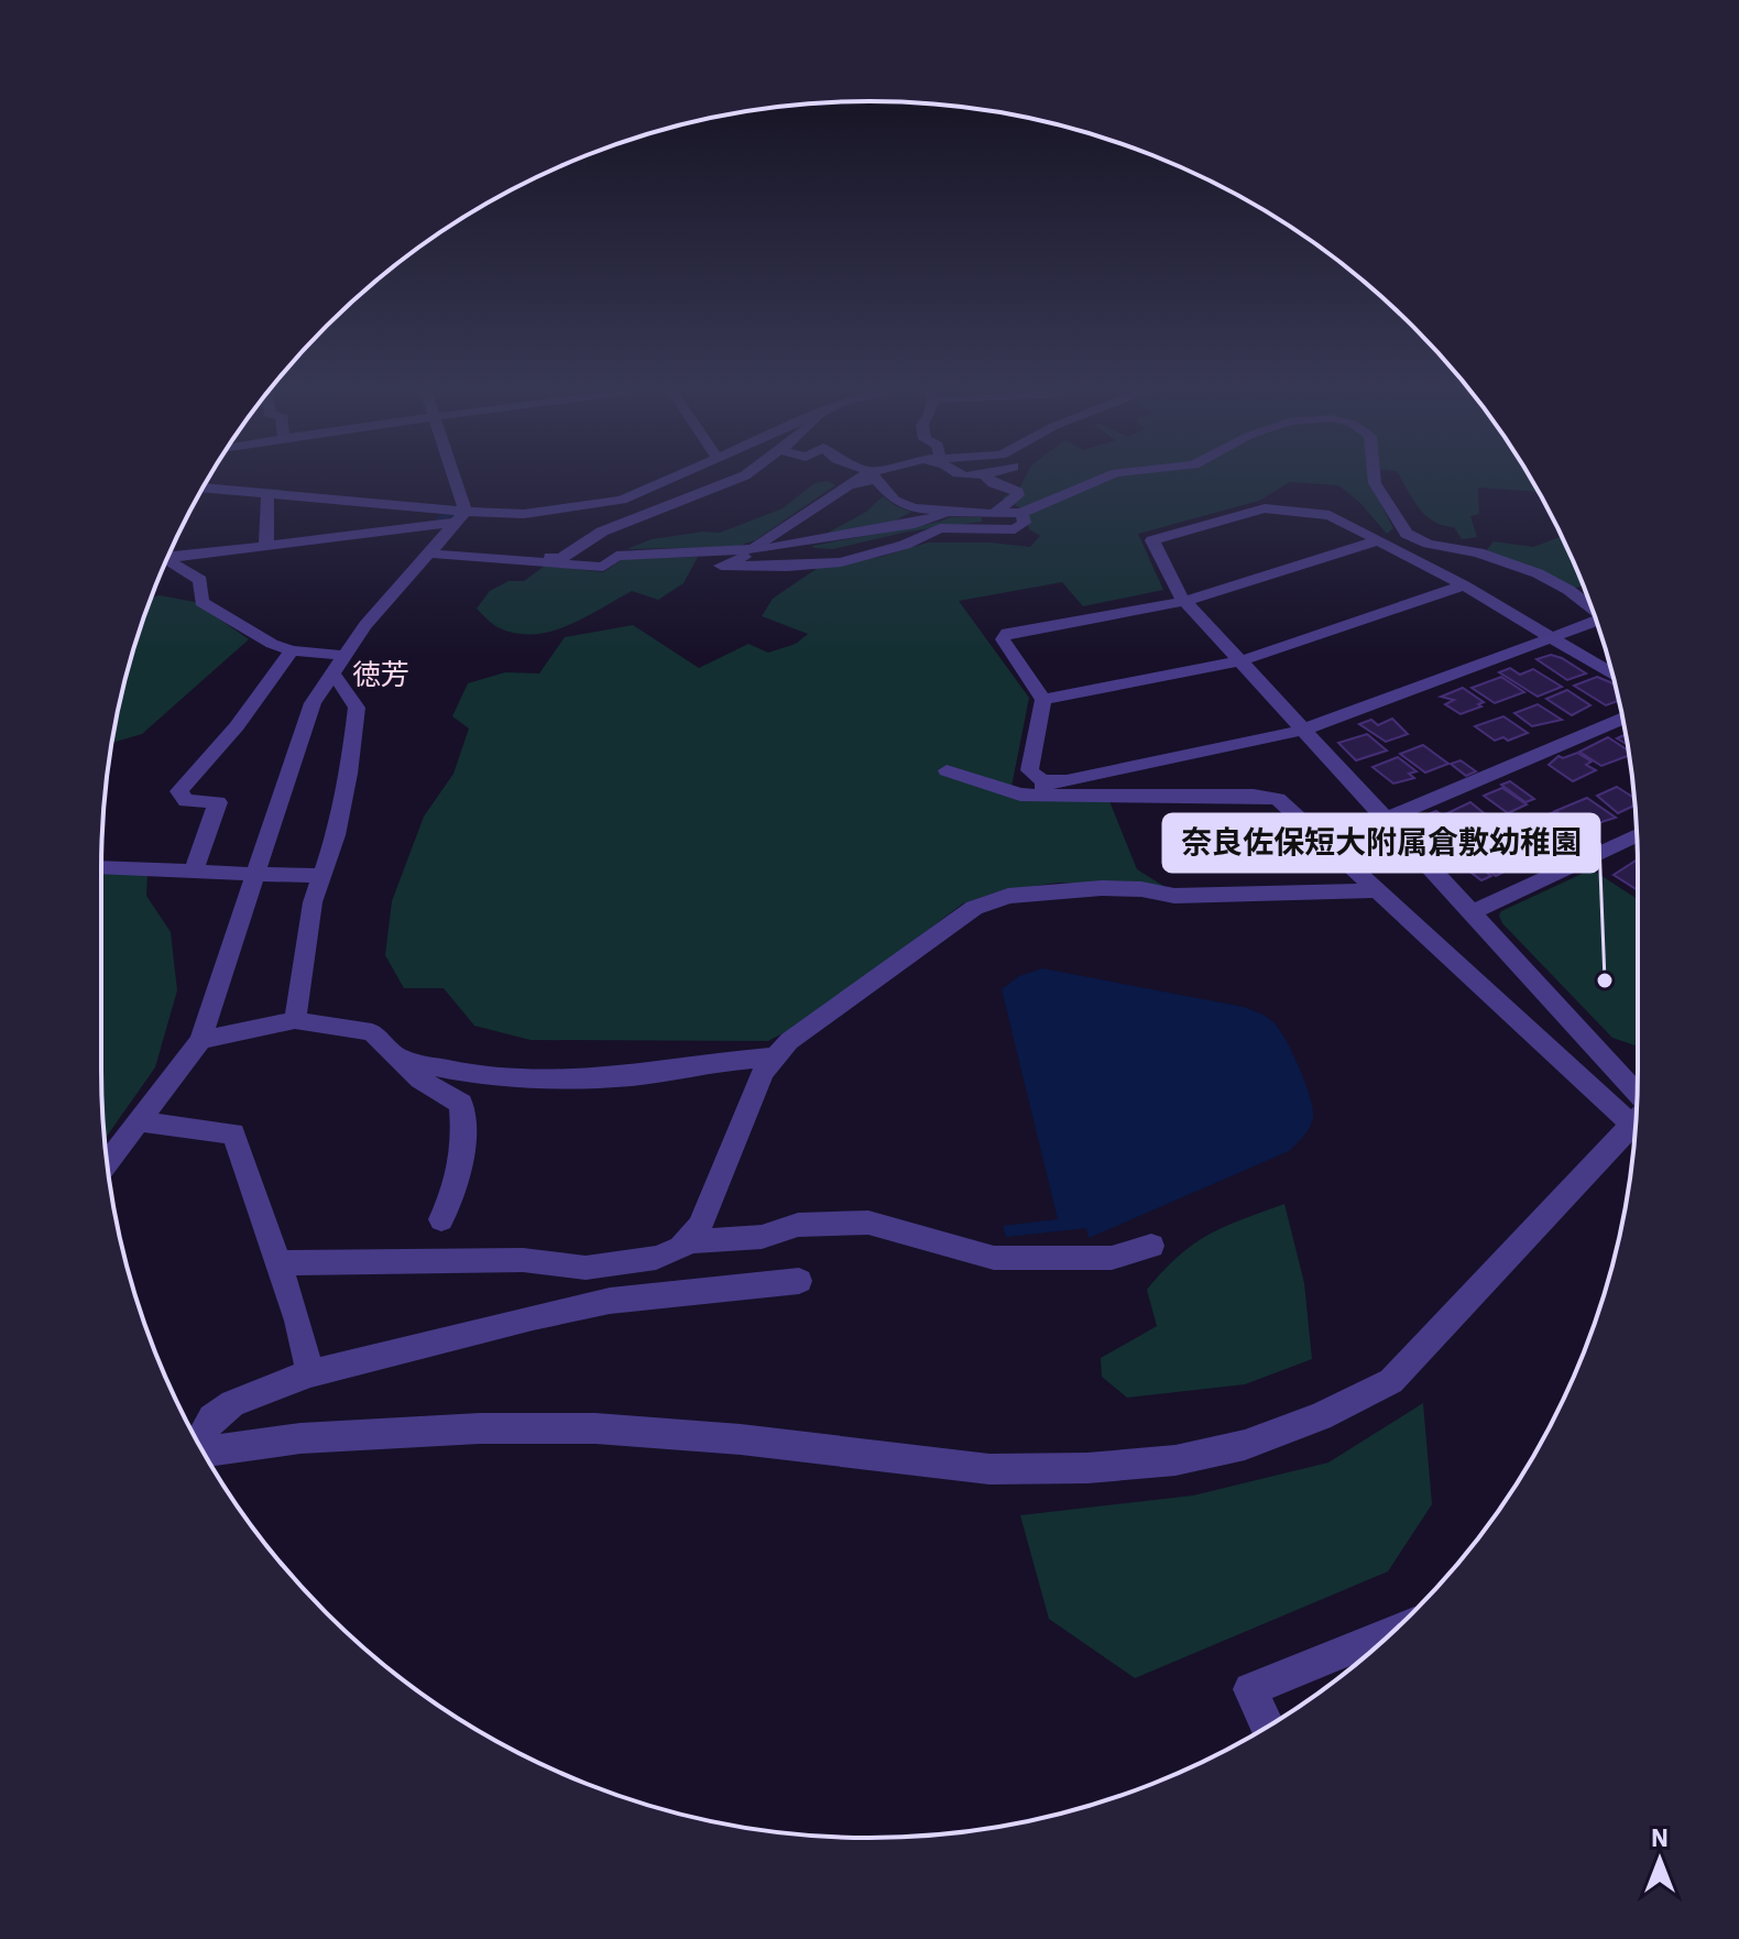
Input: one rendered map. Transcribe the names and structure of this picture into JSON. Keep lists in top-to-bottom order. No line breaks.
{"districts":["徳芳"],"places":["奈良佐保短大附属倉敷幼稚園"],"north":"top"}
